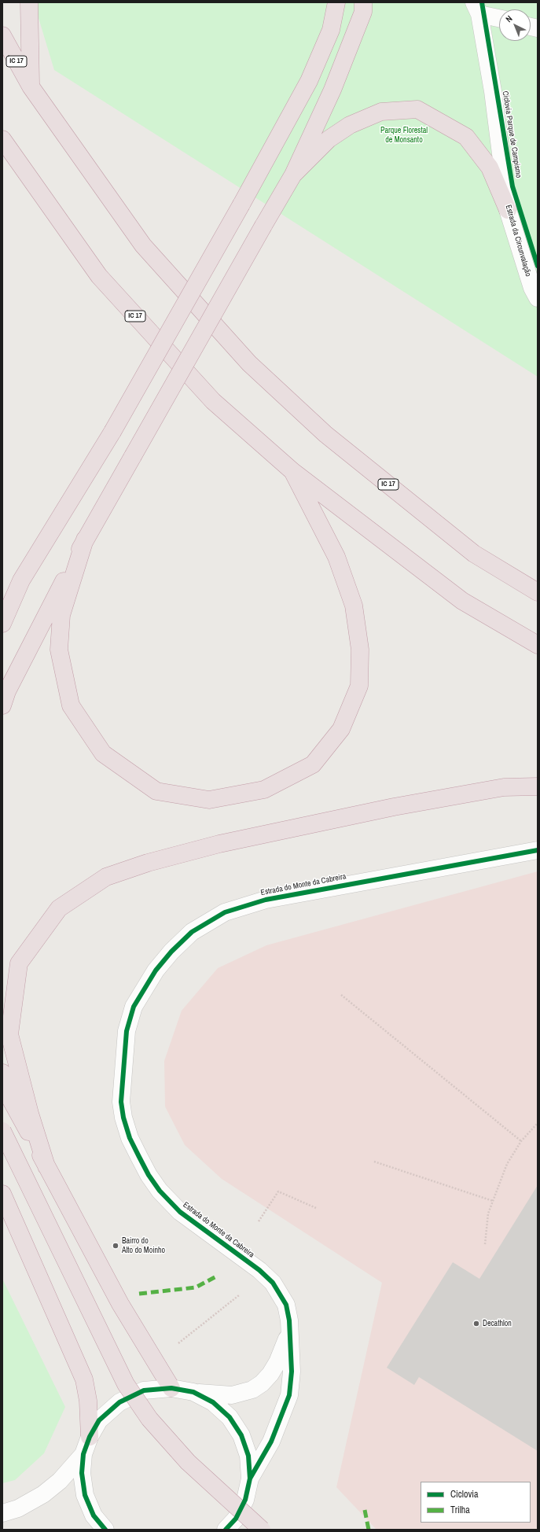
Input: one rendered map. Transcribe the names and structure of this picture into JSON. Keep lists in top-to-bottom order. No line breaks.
{"streets":{"highway":["IC 17"],"street":["Estrada da Circunvalação","Estrada do Monte da Cabreira"],"cycle path":["Ciclovia Parque de Campismo"]},"parks":["Parque Florestal de Monsanto"],"places":["Bairro do Alto do Moinho","Decathlon"],"legend":["Ciclovia","Trilha"],"north":"top left"}
